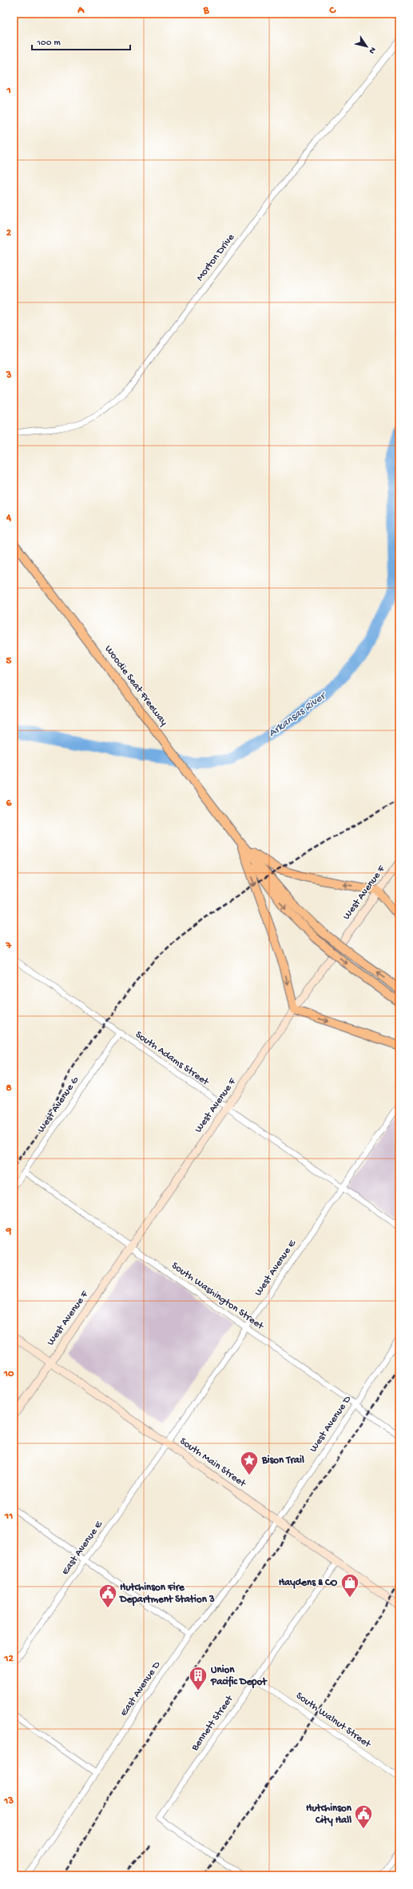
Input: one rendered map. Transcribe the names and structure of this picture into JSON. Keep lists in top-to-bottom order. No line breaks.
{"streets":{"main road":["Woodie Seat Freeway"],"street":["Morton Drive","West Avenue F","South Adams Street","West Avenue G","West Avenue E","South Washington Street","West Avenue D","South Main Street","East Avenue E","East Avenue D","South Walnut Street","Bennett Street"]},"crossings":[["West Avenue F","South Adams Street"],["West Avenue F","South Washington Street"],["West Avenue F","South Main Street"],["South Adams Street","West Avenue G"],["South Adams Street","West Avenue E"],["West Avenue G","South Washington Street"],["West Avenue E","South Washington Street"],["West Avenue E","South Main Street"],["West Avenue E","East Avenue E"],["South Washington Street","West Avenue D"],["West Avenue D","South Main Street"],["West Avenue D","East Avenue D"],["South Main Street","East Avenue E"],["South Main Street","East Avenue D"],["South Main Street","Bennett Street"],["South Walnut Street","Bennett Street"]],"water":["Arkansas River"],"places":{"place":["Bison Trail"],"shop":["Haydens & CO"],"public building":["Hutchinson Fire Department Station 3","Hutchinson City Hall"],"building":["Union Pacific Depot"]},"scale_bar":"100 m","north":"bottom right","grid":{"columns":["A","B","C"],"rows":["1","2","3","4","5","6","7","8","9","10","11","12","13"]}}
